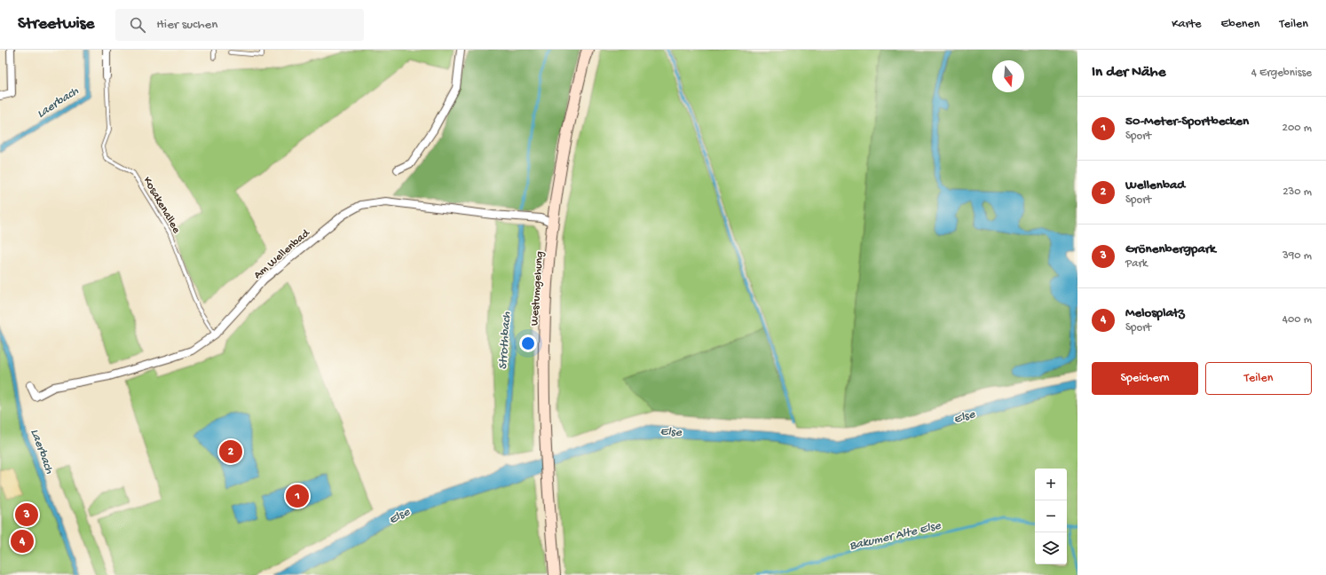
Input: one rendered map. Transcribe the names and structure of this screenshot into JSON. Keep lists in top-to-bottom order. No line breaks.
{"streets":{"main road":["Westumgehung"],"street":["Kosakenallee","Am Wellenbad"]},"crossings":[["Kosakenallee","Am Wellenbad"],["Am Wellenbad","Westumgehung"]],"water":["Laerbach","Strothbach","Else","Bakumer Alte Else"],"north":"bottom","page":{"header":"Streetwise","search":"Hier suchen","nav":["Karte","Ebenen","Teilen"],"heading":["In der Nähe","4 Ergebnisse"],"list":[{"mark":"1","name":"50-Meter-Sportbecken","note":"Sport","value":"200 m"},{"mark":"2","name":"Wellenbad","note":"Sport","value":"230 m"},{"mark":"3","name":"Grönenbergpark","note":"Park","value":"390 m"},{"mark":"4","name":"Melosplatz","note":"Sport","value":"400 m"}],"buttons":["Speichern","Teilen"],"pins":["2","1","3","4"],"map_buttons":["+","−"]}}
